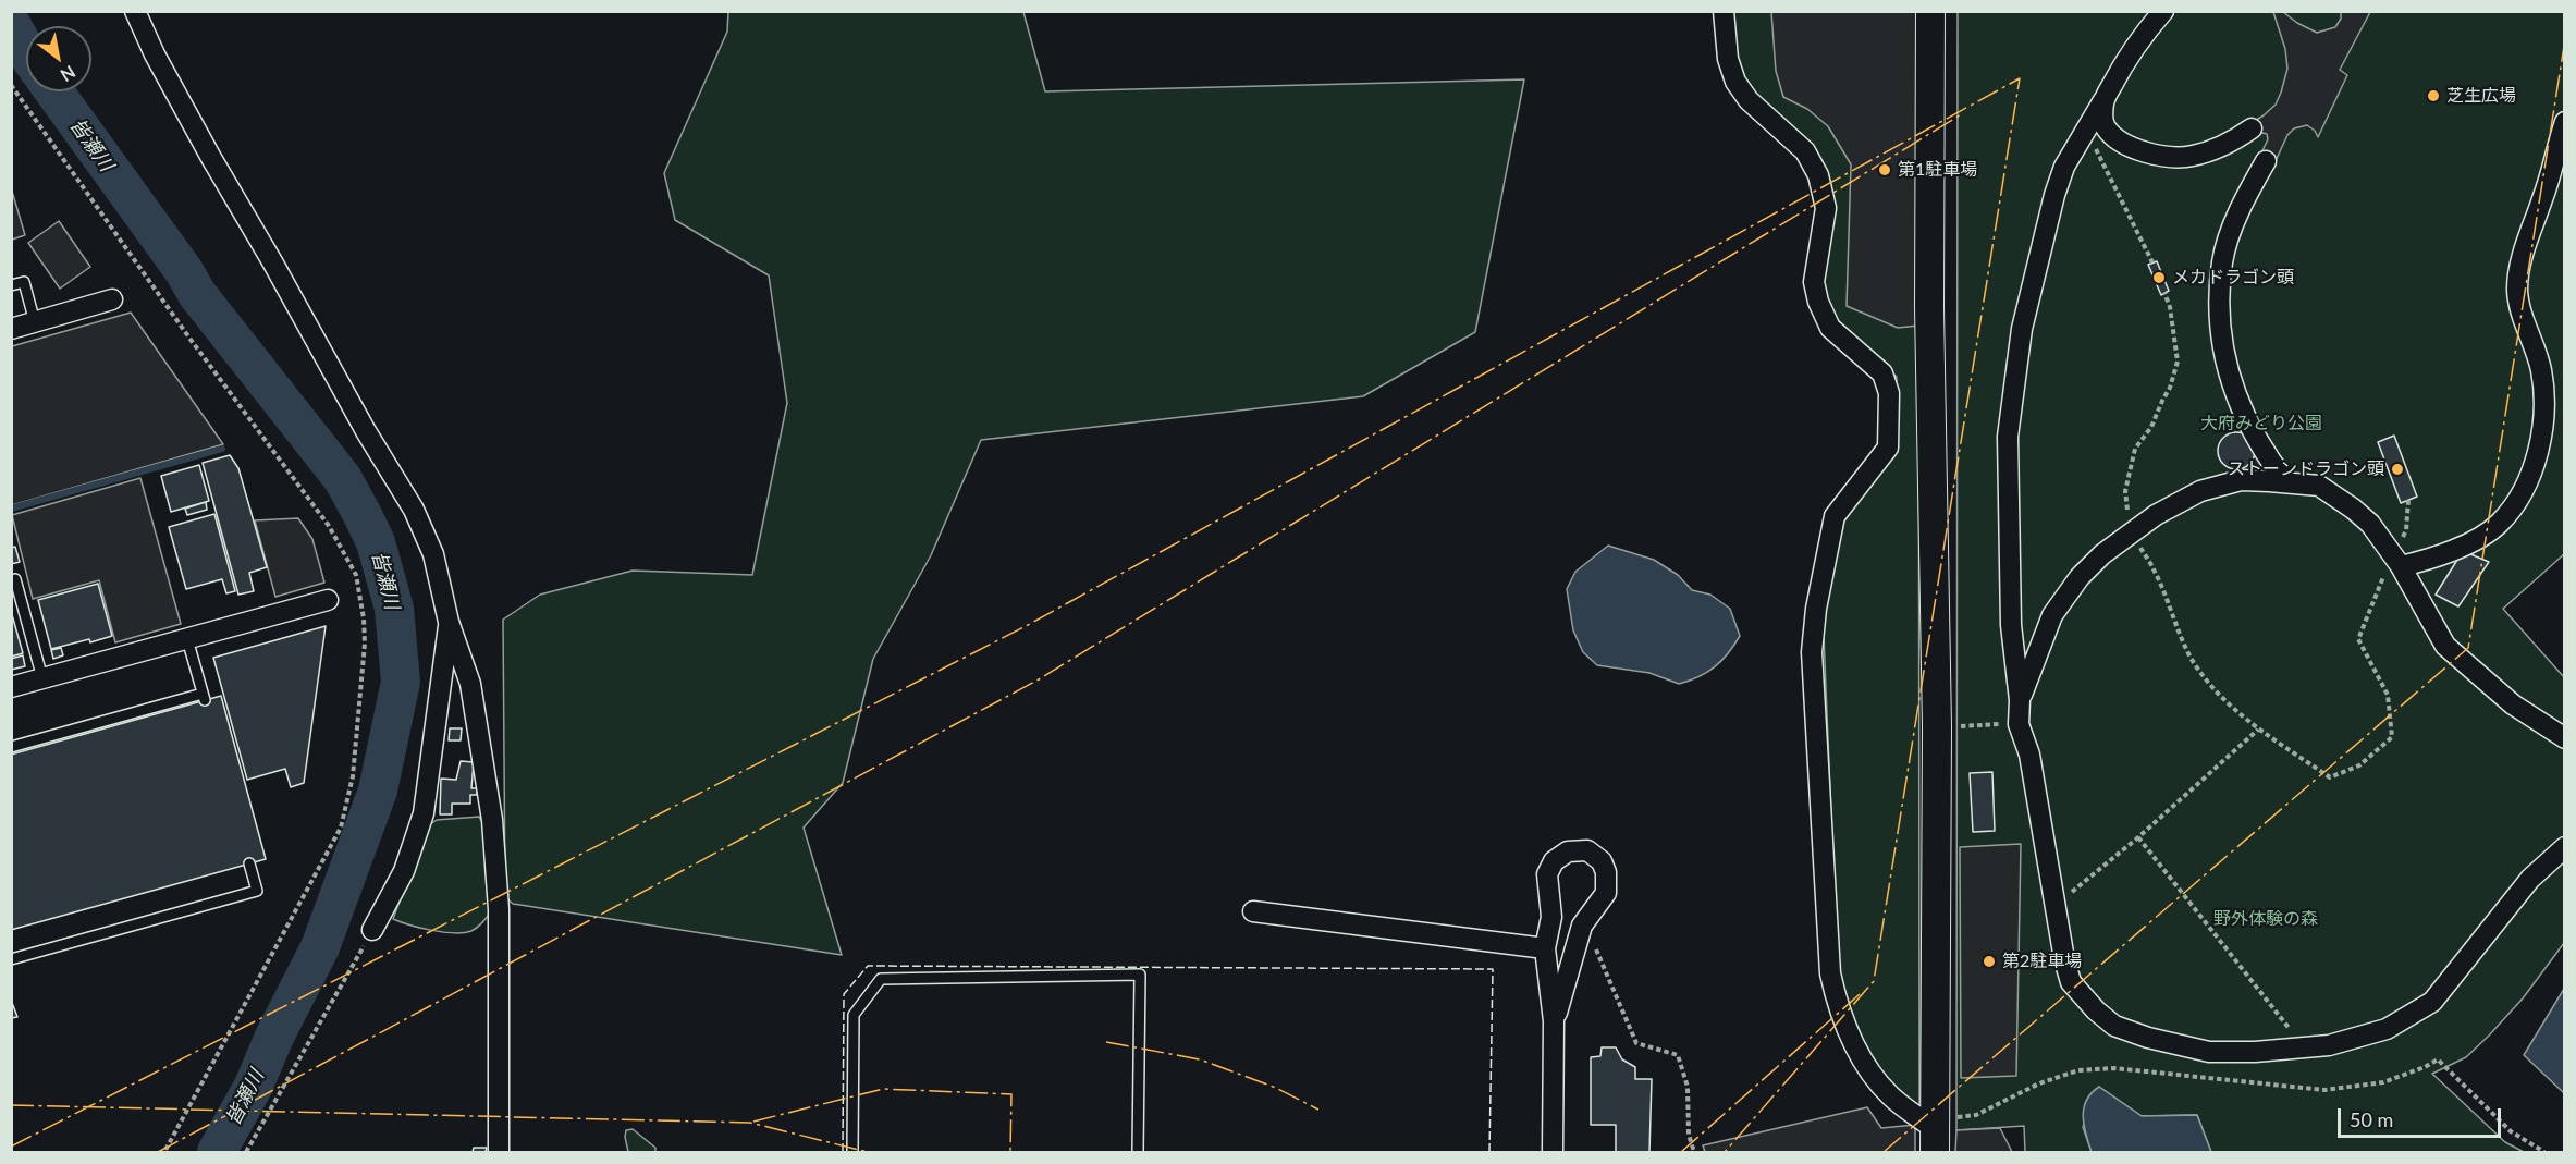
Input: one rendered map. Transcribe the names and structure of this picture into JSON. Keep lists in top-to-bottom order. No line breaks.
{"water":["皆瀬川"],"parks":["大府みどり公園","野外体験の森"],"places":["芝生広場","第1駐車場","メカドラゴン頭","ストーンドラゴン頭","第2駐車場"],"scale_bar":"50 m","north":"bottom right"}
